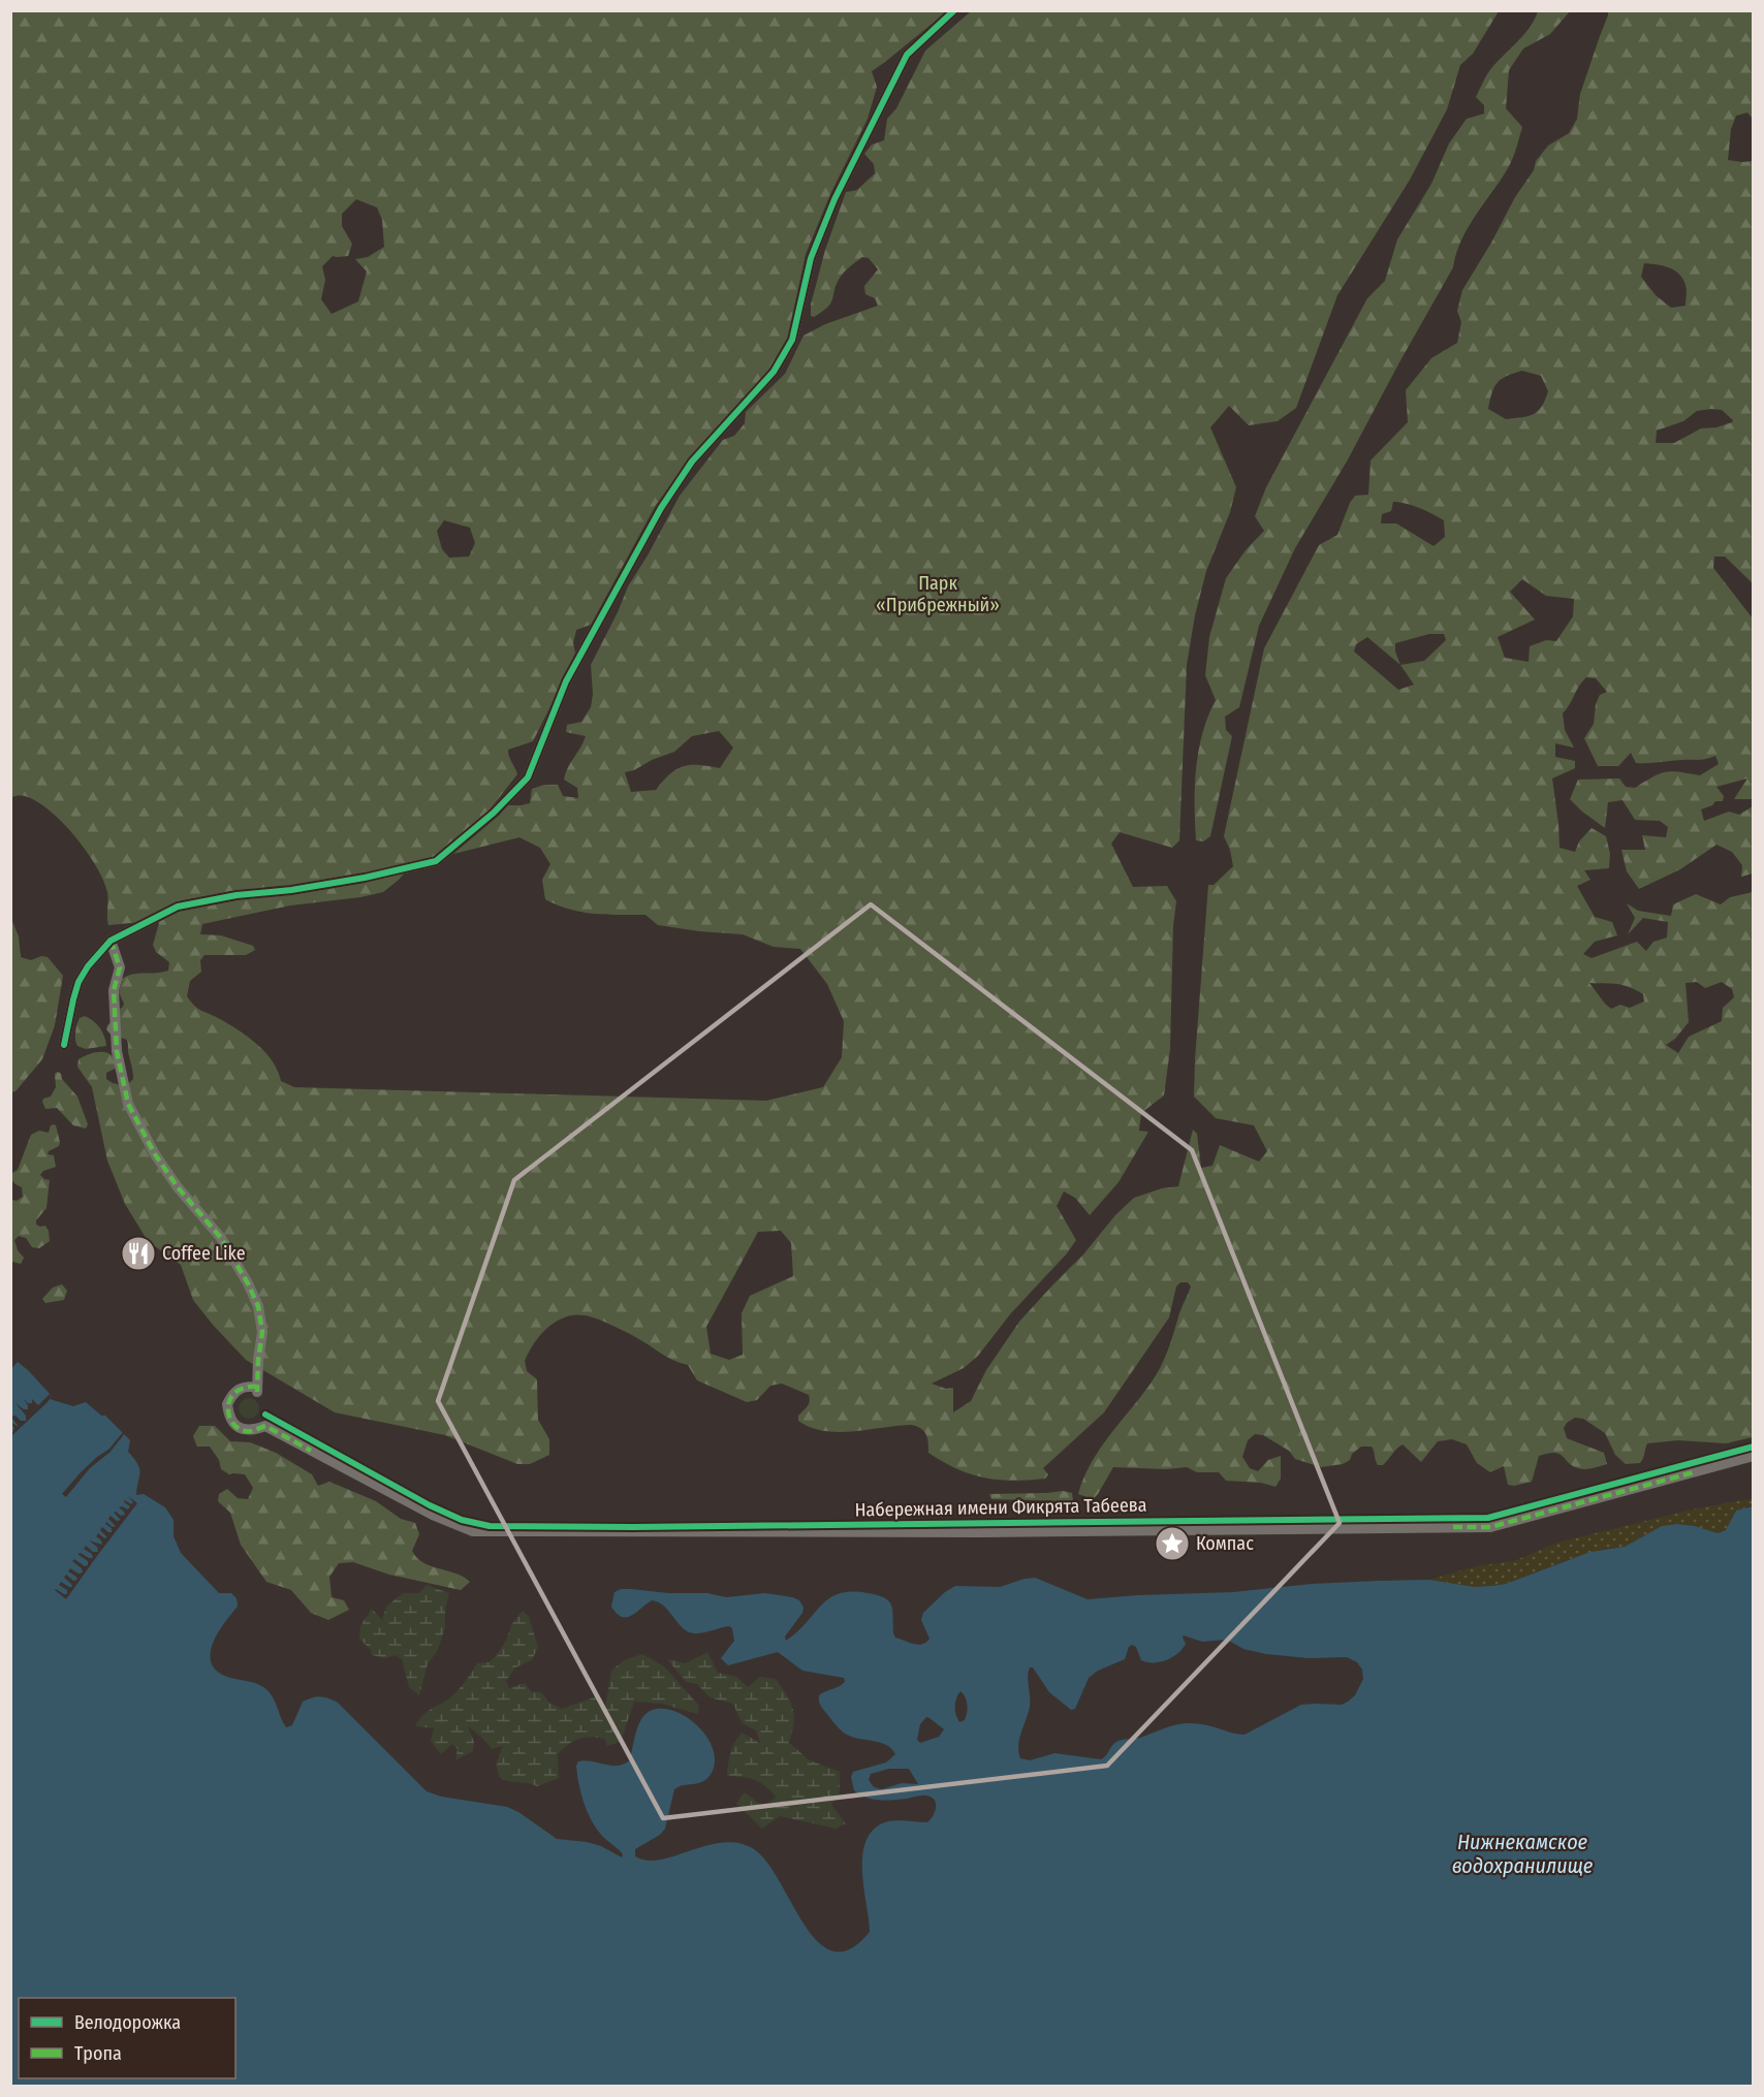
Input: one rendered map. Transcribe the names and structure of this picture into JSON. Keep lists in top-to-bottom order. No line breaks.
{"streets":{"street":["Набережная имени Фикрята Табеева"]},"water":["Нижнекамское водохранилище"],"parks":["Парк «Прибрежный»"],"places":{"restaurant":["Coffee Like"],"place":["Компас"]},"legend":["Велодорожка","Тропа"]}
